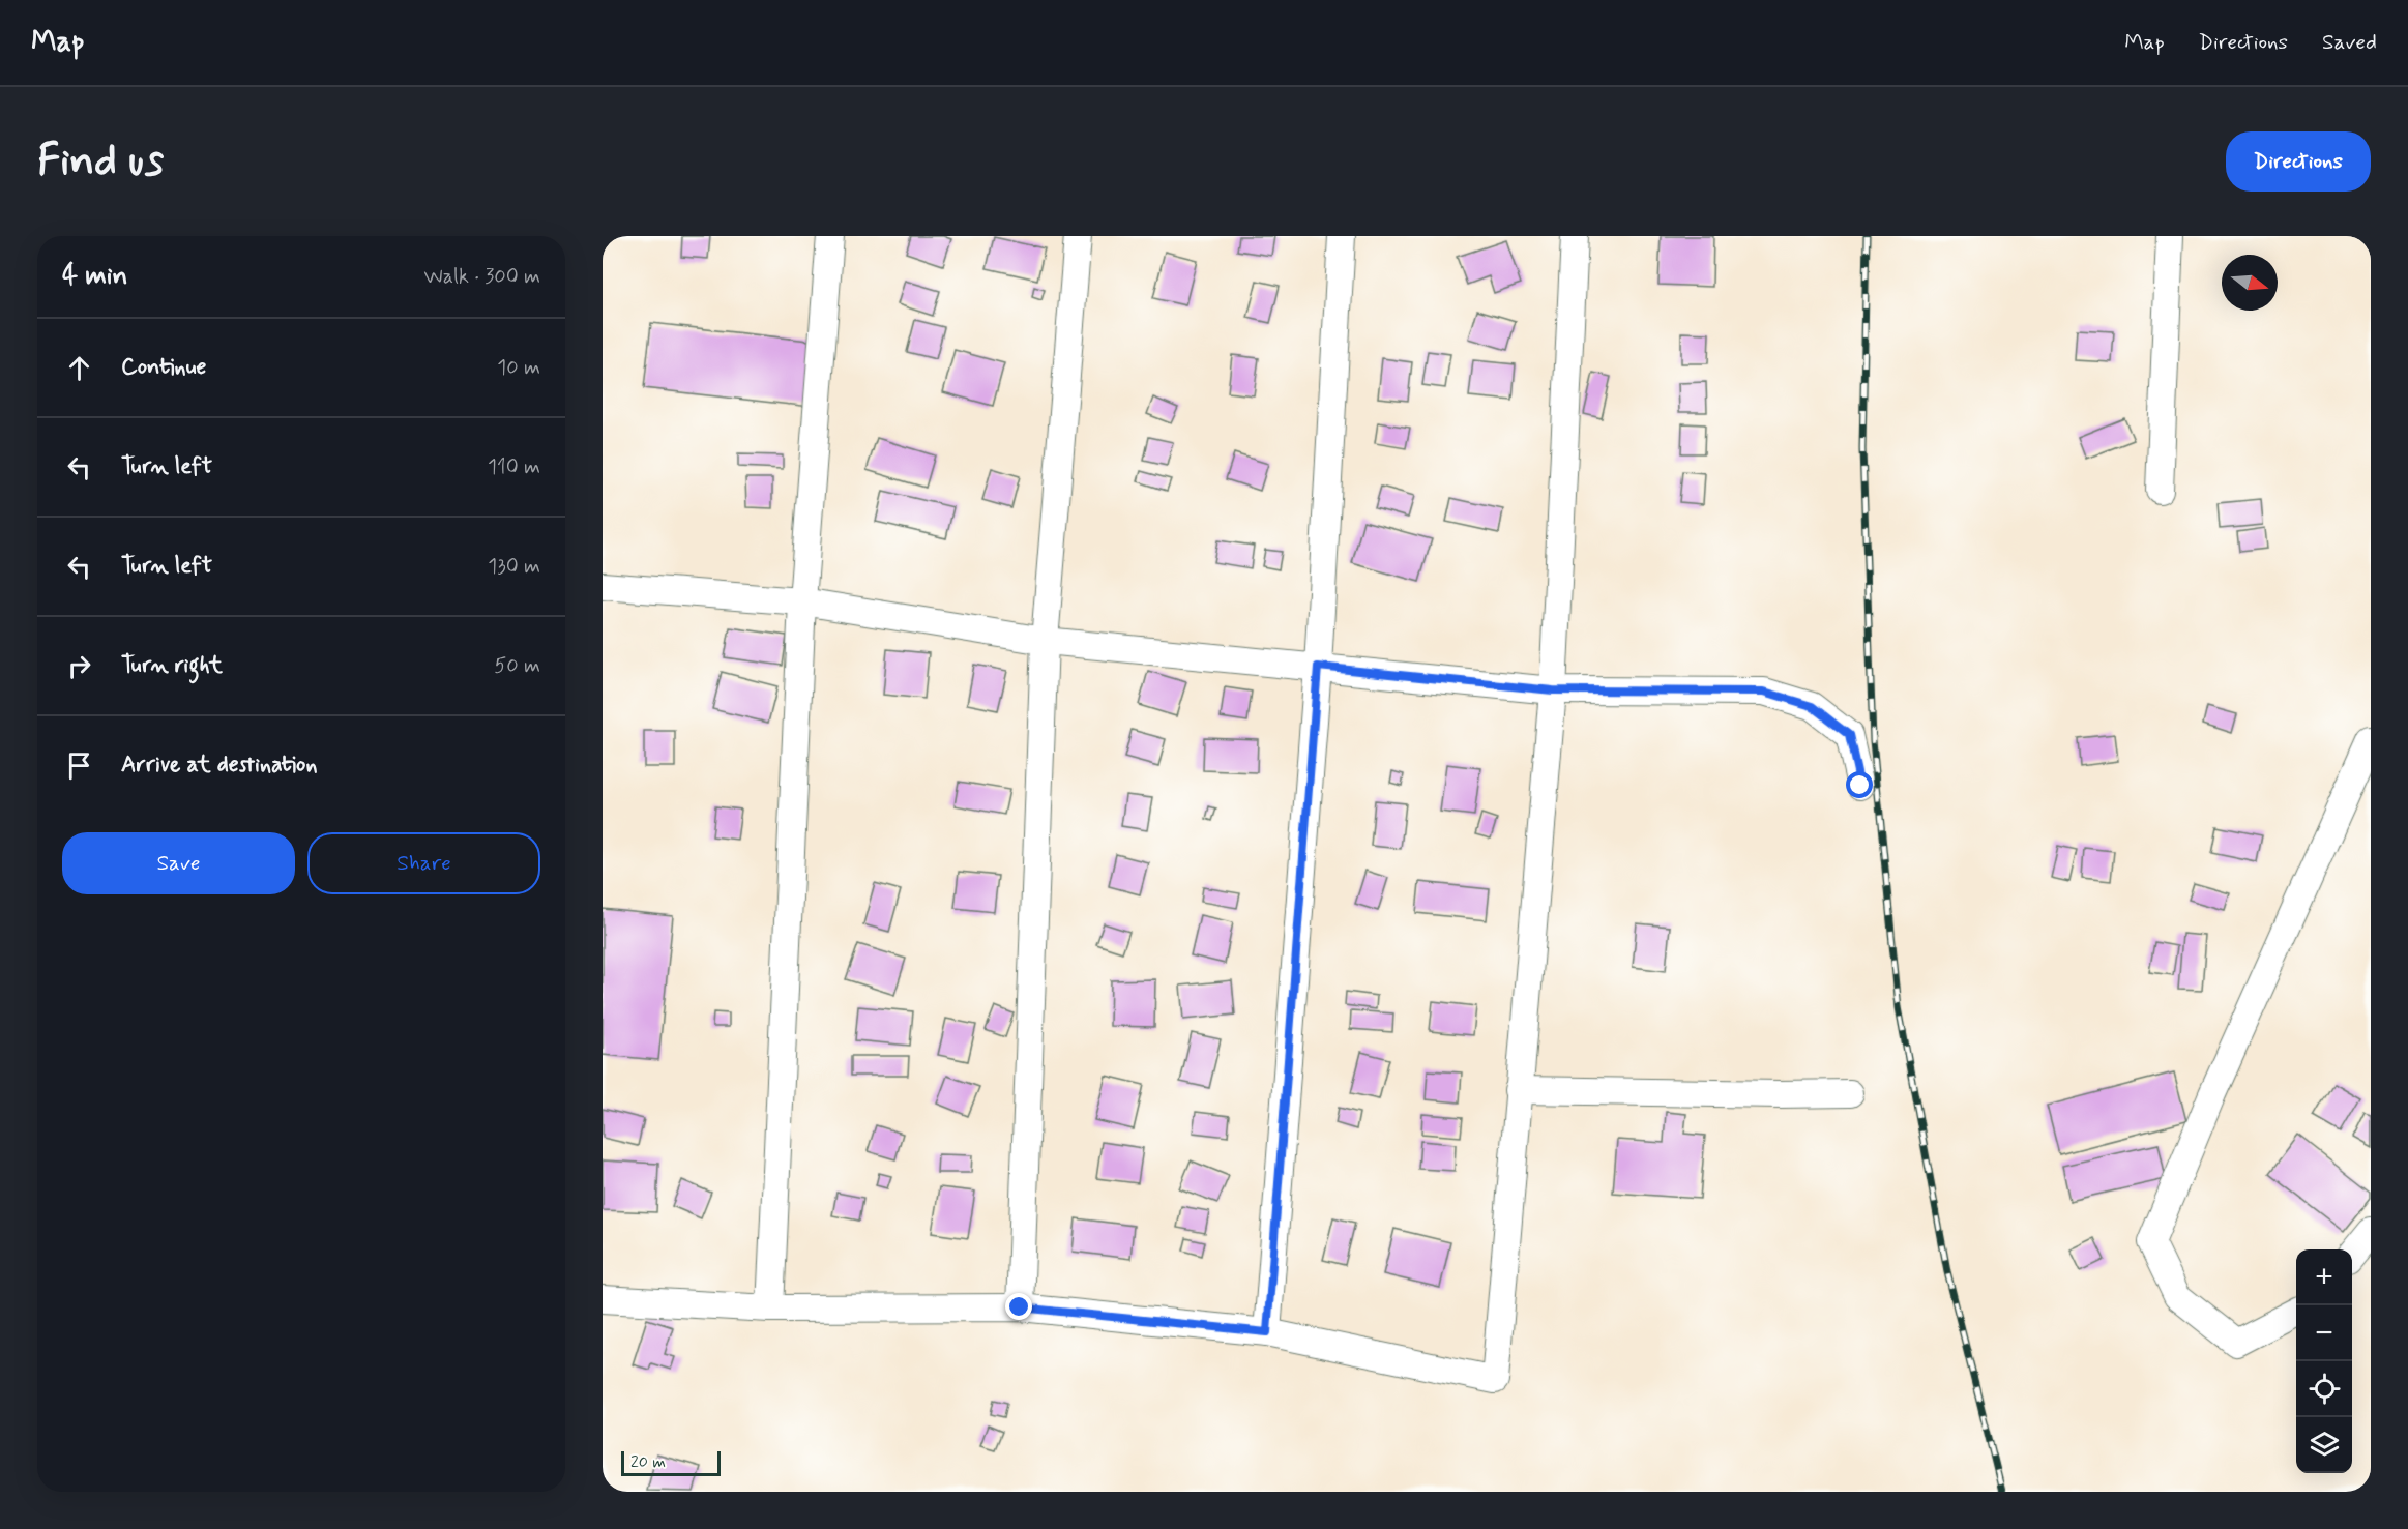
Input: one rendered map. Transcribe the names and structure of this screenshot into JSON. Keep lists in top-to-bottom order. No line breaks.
{"scale_bar":"20 m","north":"right","page":{"header":"Map","nav":["Map","Directions","Saved"],"buttons":["Directions",["Save","Share"]],"title":"Find us","heading":["4 min","Walk · 300 m"],"list":[["Continue","10 m"],["Turn left","110 m"],["Turn left","130 m"],["Turn right","50 m"],"Arrive at destination"],"map_buttons":["+","−"],"scale":"20 m"}}
